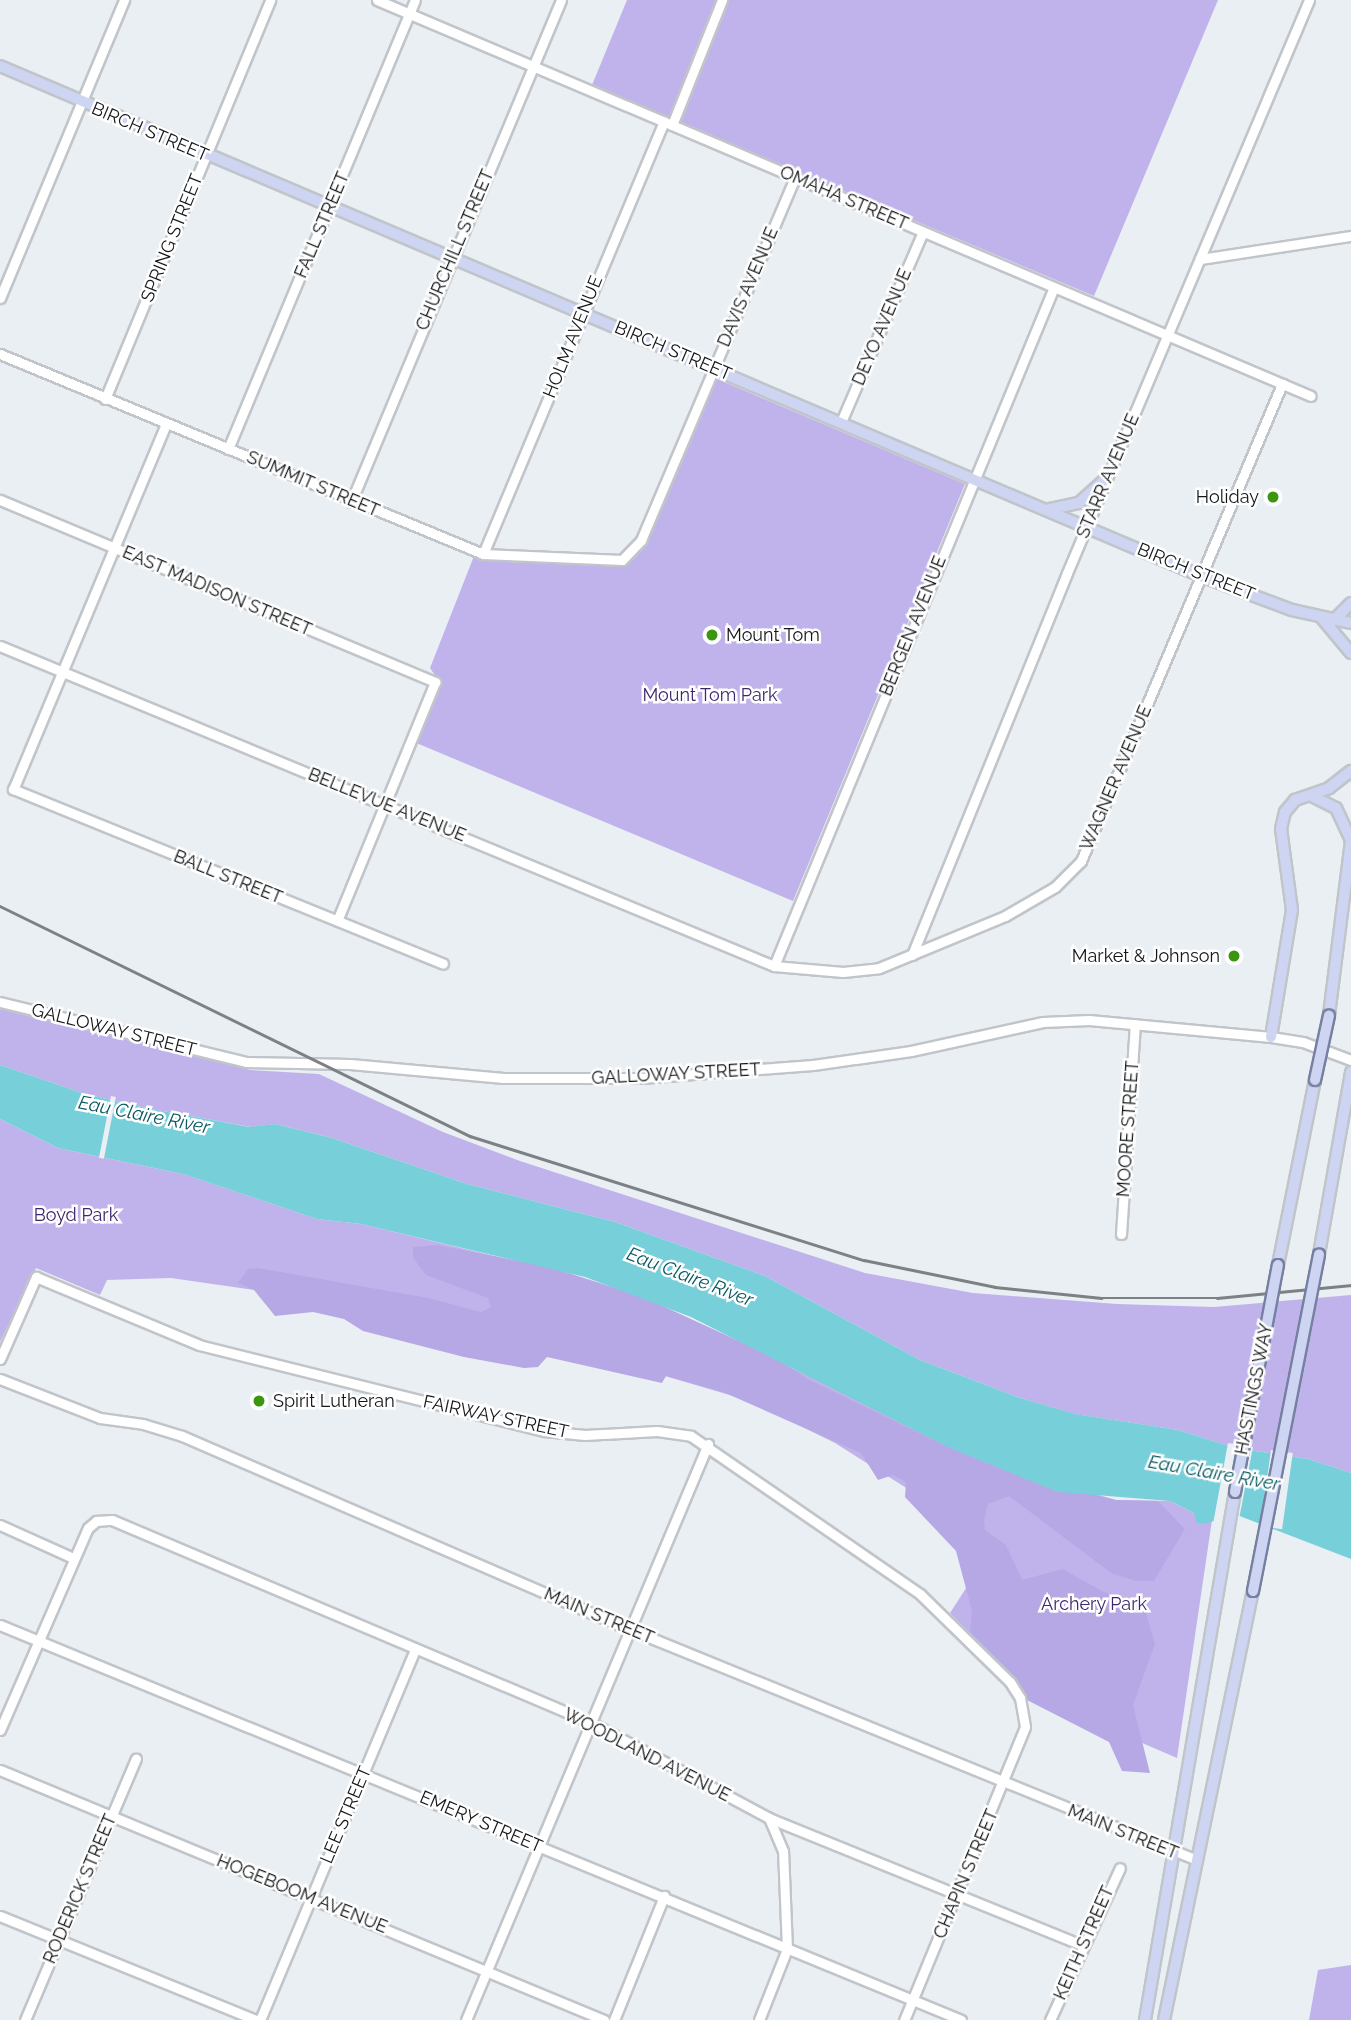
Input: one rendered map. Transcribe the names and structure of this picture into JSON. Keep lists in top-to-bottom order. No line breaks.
{"streets":{"main road":["BIRCH STREET","HASTINGS WAY"],"street":["OMAHA STREET","FALL STREET","SPRING STREET","CHURCHILL STREET","DAVIS AVENUE","DEYO AVENUE","HOLM AVENUE","STARR AVENUE","SUMMIT STREET","EAST MADISON STREET","BERGEN AVENUE","WAGNER AVENUE","BELLEVUE AVENUE","BALL STREET","GALLOWAY STREET","MOORE STREET","FAIRWAY STREET","MAIN STREET","WOODLAND AVENUE","LEE STREET","EMERY STREET","CHAPIN STREET","RODERICK STREET","HOGEBOOM AVENUE","KEITH STREET"]},"crossings":[["BIRCH STREET","FALL STREET"],["BIRCH STREET","SPRING STREET"],["BIRCH STREET","CHURCHILL STREET"],["BIRCH STREET","DAVIS AVENUE"],["BIRCH STREET","DEYO AVENUE"],["BIRCH STREET","HOLM AVENUE"],["BIRCH STREET","STARR AVENUE"],["BIRCH STREET","BERGEN AVENUE"],["BIRCH STREET","WAGNER AVENUE"],["OMAHA STREET","FALL STREET"],["OMAHA STREET","CHURCHILL STREET"],["OMAHA STREET","DAVIS AVENUE"],["OMAHA STREET","DEYO AVENUE"],["OMAHA STREET","HOLM AVENUE"],["OMAHA STREET","STARR AVENUE"],["OMAHA STREET","BERGEN AVENUE"],["OMAHA STREET","WAGNER AVENUE"],["FALL STREET","SUMMIT STREET"],["SPRING STREET","SUMMIT STREET"],["CHURCHILL STREET","SUMMIT STREET"],["DAVIS AVENUE","SUMMIT STREET"],["HOLM AVENUE","SUMMIT STREET"],["STARR AVENUE","WAGNER AVENUE"],["EAST MADISON STREET","BELLEVUE AVENUE"],["BERGEN AVENUE","WAGNER AVENUE"],["BERGEN AVENUE","BELLEVUE AVENUE"],["WAGNER AVENUE","BELLEVUE AVENUE"],["BELLEVUE AVENUE","BALL STREET"],["GALLOWAY STREET","MOORE STREET"],["HASTINGS WAY","MAIN STREET"],["FAIRWAY STREET","CHAPIN STREET"],["MAIN STREET","CHAPIN STREET"],["WOODLAND AVENUE","LEE STREET"],["WOODLAND AVENUE","CHAPIN STREET"],["WOODLAND AVENUE","KEITH STREET"],["LEE STREET","EMERY STREET"],["LEE STREET","HOGEBOOM AVENUE"],["EMERY STREET","CHAPIN STREET"],["RODERICK STREET","HOGEBOOM AVENUE"]],"water":["Eau Claire River"],"parks":["Mount Tom Park","Boyd Park","Archery Park"],"places":["Holiday","Mount Tom","Market & Johnson","Spirit Lutheran"]}
